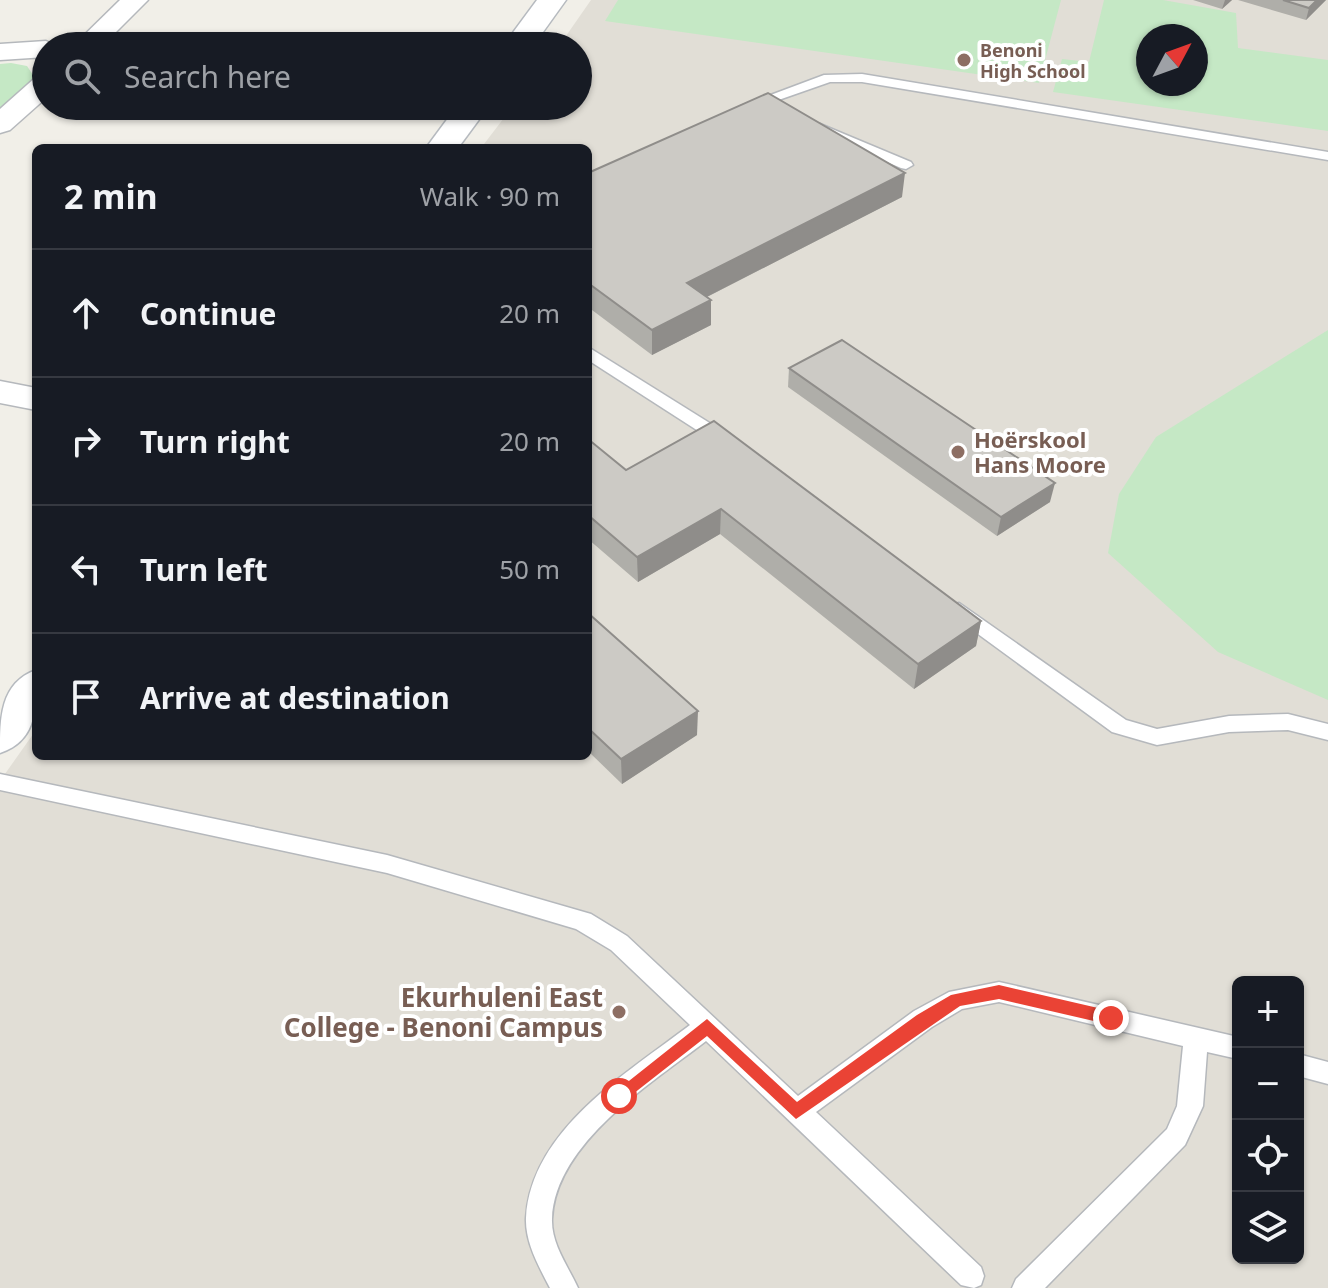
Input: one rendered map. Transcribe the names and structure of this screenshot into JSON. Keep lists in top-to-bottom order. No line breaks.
{"places":["Benoni High School","Hoërskool Hans Moore","Ekurhuleni East College - Benoni Campus"],"north":"top right","page":{"search":"Search here","heading":["2 min","Walk · 90 m"],"list":[["Continue","20 m"],["Turn right","20 m"],["Turn left","50 m"],"Arrive at destination"],"map_buttons":["+","−"]}}
